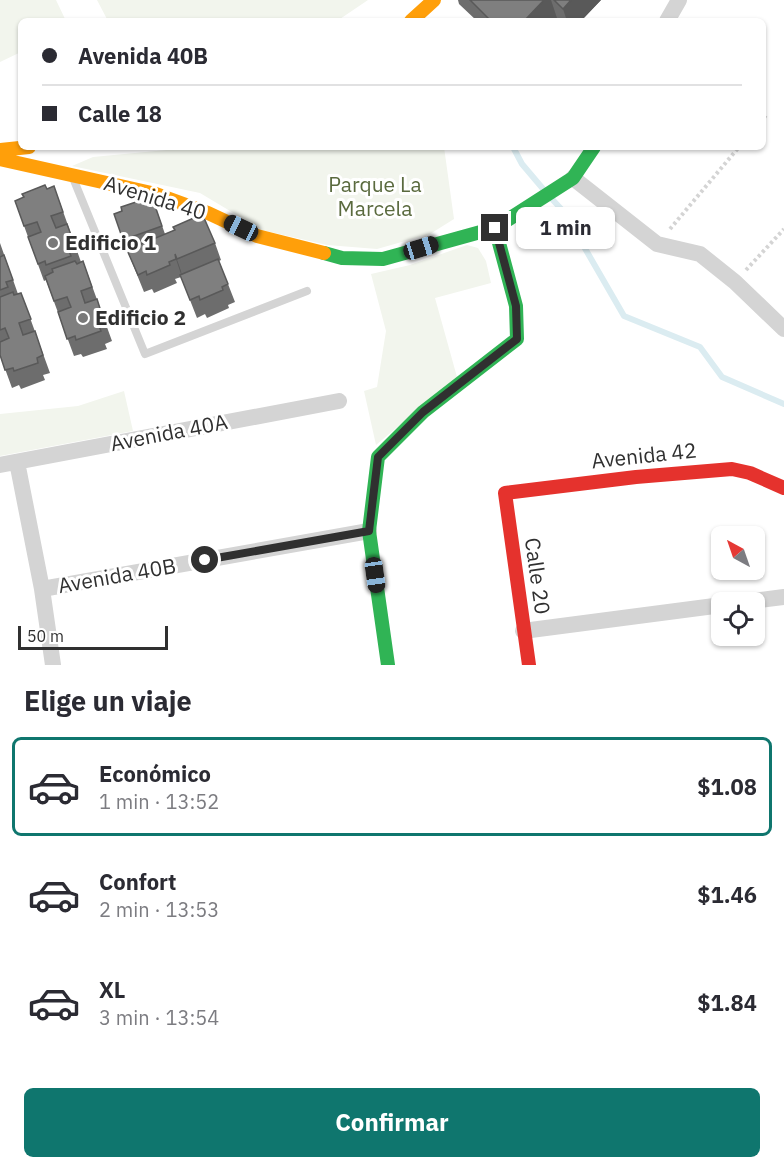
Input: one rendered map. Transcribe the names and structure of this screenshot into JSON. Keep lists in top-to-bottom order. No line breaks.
{"streets":{"street":["Avenida 40","Avenida 40A","Avenida 42","Avenida 40B","Calle 20"]},"crossings":[["Avenida 42","Calle 20"]],"parks":["Parque La Marcela"],"places":["Edificio 1","Edificio 2"],"scale_bar":"50 m","north":"top left","page":{"banner":["Avenida 40B","Calle 18"],"bubble":"1 min","scale":"50 m","heading":"Elige un viaje","list":[{"name":"Económico","note":"1 min · 13:52","value":"$1.08"},{"name":"Confort","note":"2 min · 13:53","value":"$1.46"},{"name":"XL","note":"3 min · 13:54","value":"$1.84"}],"buttons":"Confirmar"}}
